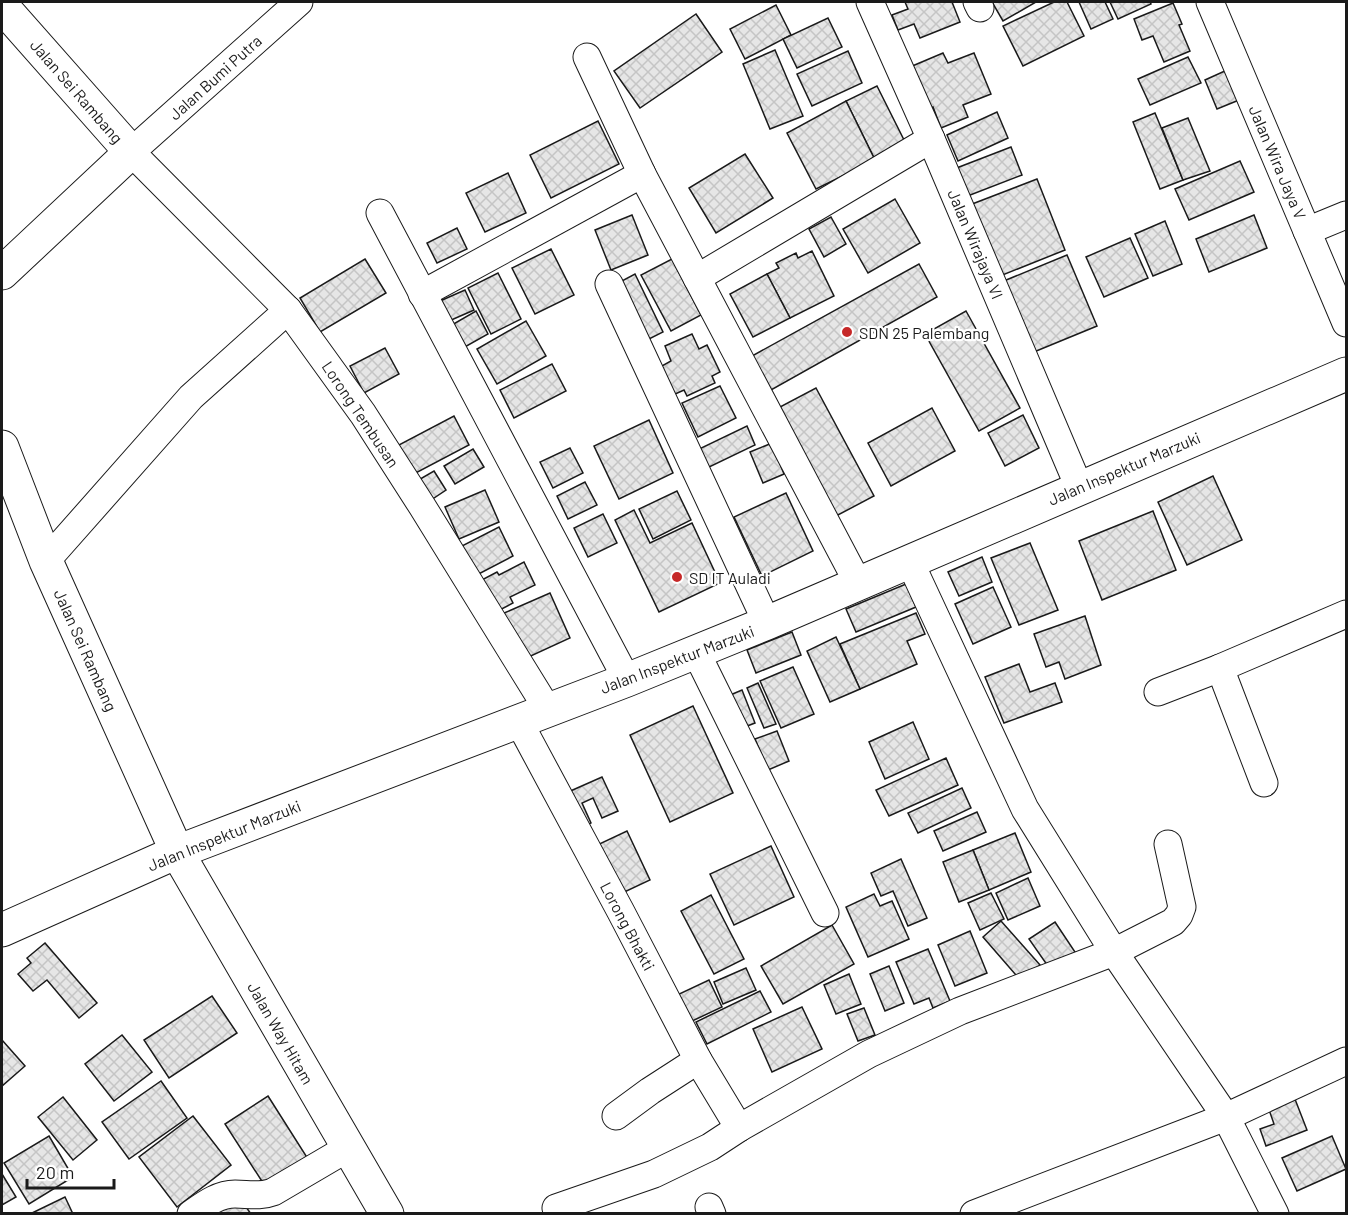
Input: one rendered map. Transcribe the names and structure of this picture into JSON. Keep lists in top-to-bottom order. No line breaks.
{"streets":{"street":["Jalan Bumi Putra","Jalan Sei Rambang","Jalan Wira Jaya V","Jalan Wirajaya VI","Lorong Tembusan","Jalan Inspektur Marzuki","Lorong Bhakti","Jalan Way Hitam"]},"crossings":[["Jalan Bumi Putra","Jalan Sei Rambang"],["Jalan Bumi Putra","Lorong Tembusan"],["Jalan Sei Rambang","Lorong Tembusan"],["Jalan Sei Rambang","Jalan Inspektur Marzuki"],["Jalan Sei Rambang","Jalan Way Hitam"],["Jalan Wirajaya VI","Jalan Inspektur Marzuki"],["Lorong Tembusan","Jalan Inspektur Marzuki"],["Lorong Tembusan","Lorong Bhakti"],["Jalan Inspektur Marzuki","Lorong Bhakti"],["Jalan Inspektur Marzuki","Jalan Way Hitam"]],"places":["SDN 25 Palembang","SD IT Auladi"],"scale_bar":"20 m"}
